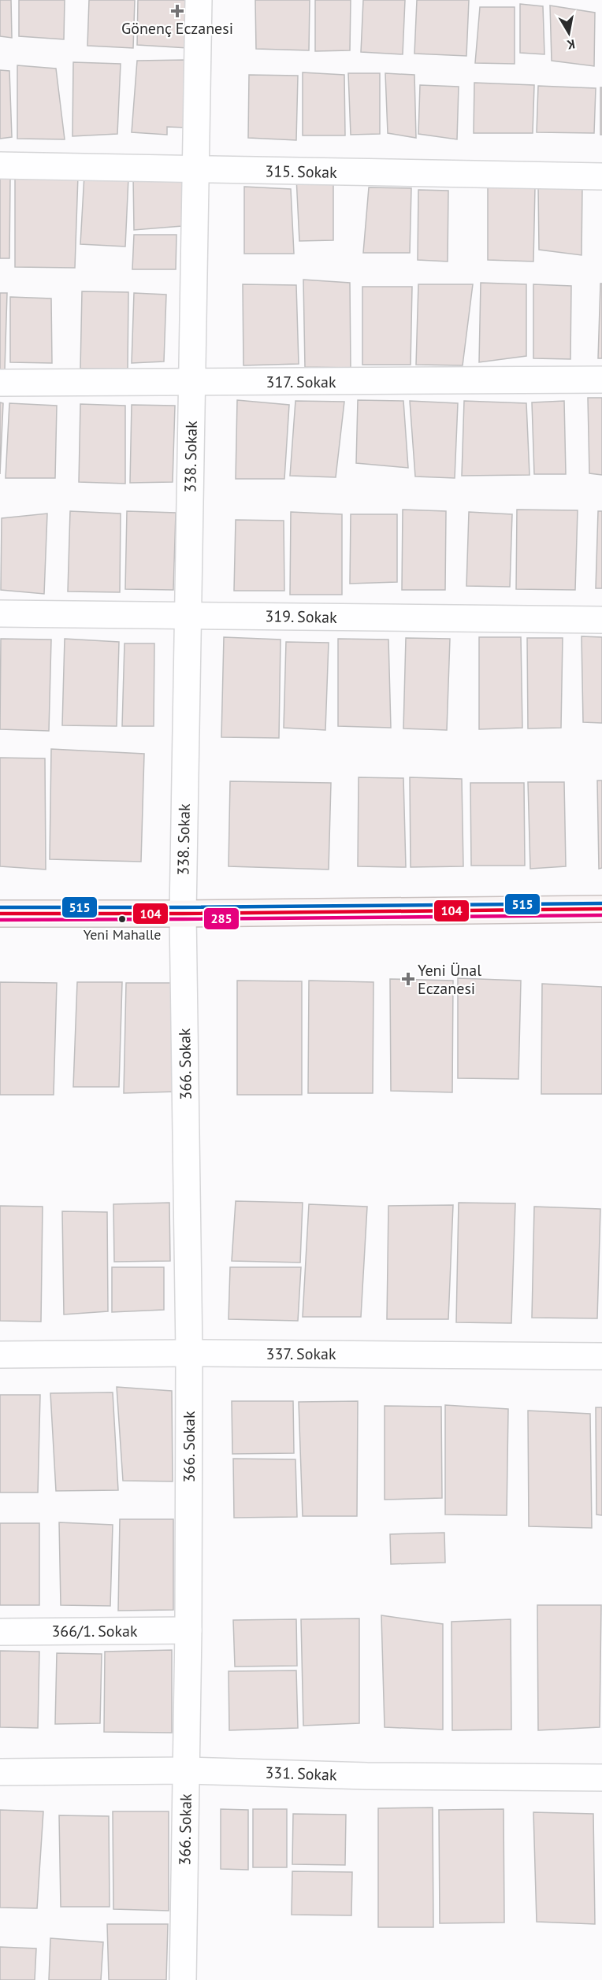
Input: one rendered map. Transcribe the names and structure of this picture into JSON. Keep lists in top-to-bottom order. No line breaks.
{"streets":{"street":["315. Sokak","317. Sokak","338. Sokak","319. Sokak","366. Sokak","337. Sokak","366/1. Sokak","331. Sokak"]},"crossings":[["315. Sokak","338. Sokak"],["317. Sokak","338. Sokak"],["338. Sokak","319. Sokak"],["338. Sokak","366. Sokak"],["366. Sokak","337. Sokak"],["366. Sokak","366/1. Sokak"],["366. Sokak","331. Sokak"]],"places":{"health":["Gönenç Eczanesi","Yeni Ünal Eczanesi"],"other":["Yeni Mahalle"]},"lines":["transit line 515","transit line 104","transit line 285"],"north":"bottom"}
